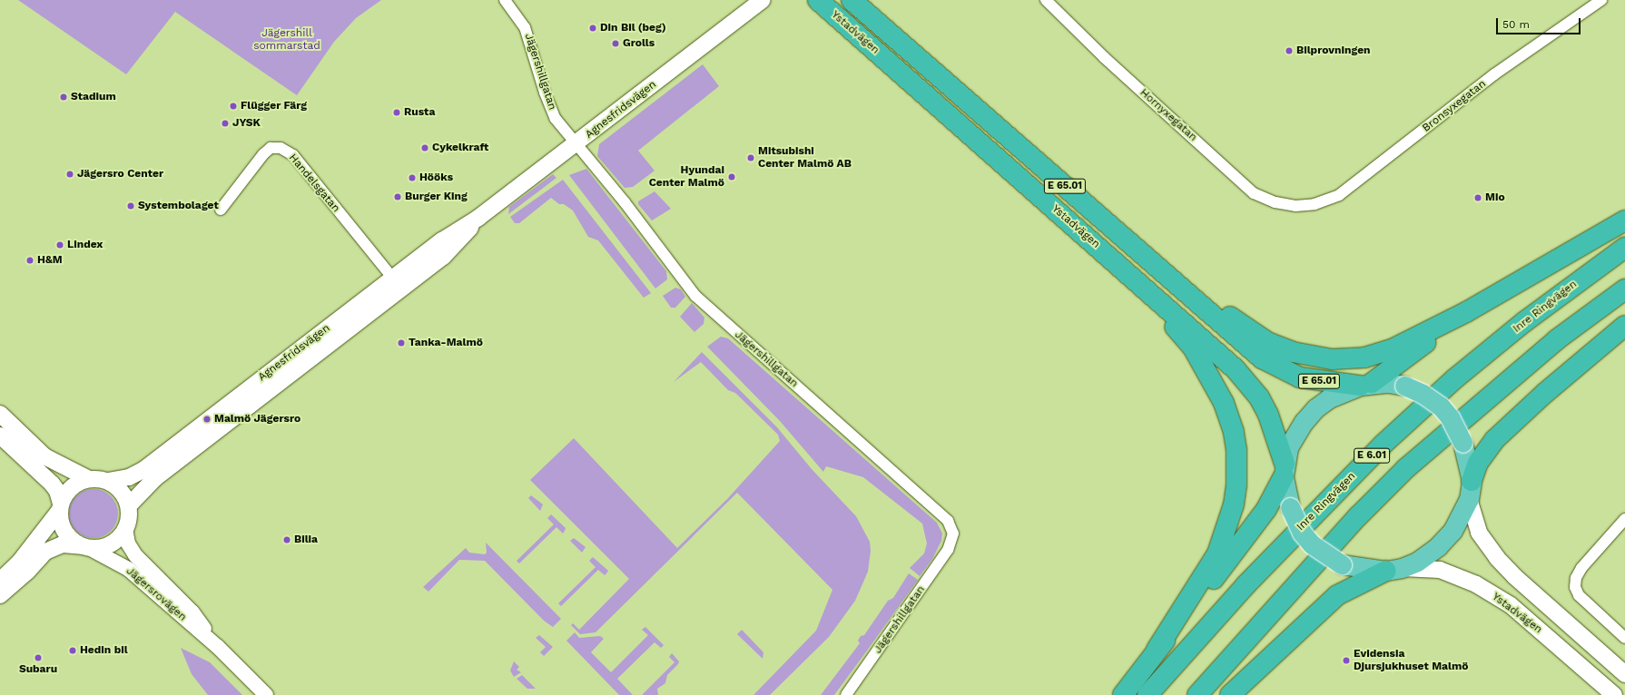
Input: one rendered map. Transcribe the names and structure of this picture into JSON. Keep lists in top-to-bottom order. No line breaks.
{"streets":{"highway":["Ystadvägen","E 65.01","Inre Ringvägen","E 6.01"],"main road":["Agnesfridsvägen"],"street":["Jägershillgatan","Bronsyxegatan","Hornyxegatan","Handelsgatan","Jägersrovägen"]},"crossings":[["Jägershillgatan","Agnesfridsvägen"],["Bronsyxegatan","Hornyxegatan"],["Agnesfridsvägen","Handelsgatan"],["Agnesfridsvägen","Jägersrovägen"]],"parks":["Jägershill sommarstad"],"places":["Din Bil (beg)","Grolls","Bilprovningen","Stadium","Flügger Färg","Rusta","JYSK","Cykelkraft","Mitsubishi Center Malmö AB","Jägersro Center","Hyundai Center Malmö","Hööks","Burger King","Mio","Systembolaget","Lindex","H&M","Tanka-Malmö","Malmö Jägersro","Bilia","Hedin bil","Subaru","Evidensia Djursjukhuset Malmö"],"scale_bar":"50 m"}
